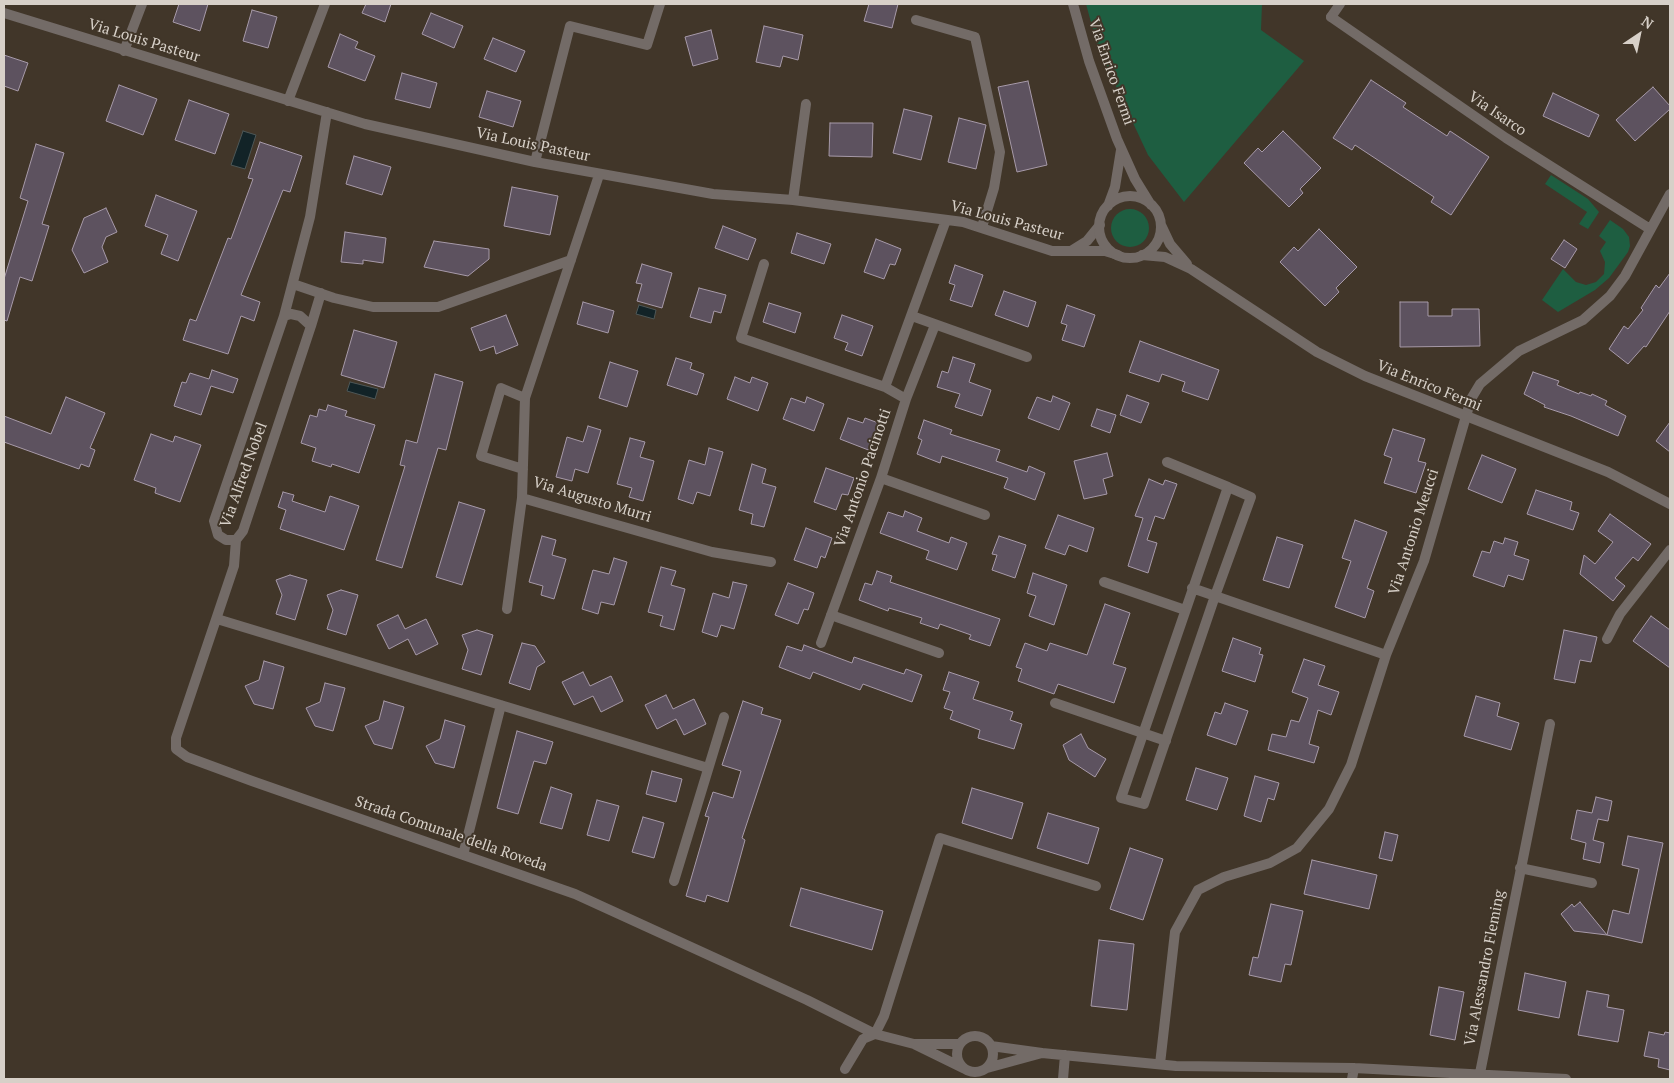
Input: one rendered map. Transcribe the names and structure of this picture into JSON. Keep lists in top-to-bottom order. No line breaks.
{"streets":{"street":["Via Louis Pasteur","Via Enrico Fermi","Via Isarco","Via Alfred Nobel","Via Antonio Pacinotti","Via Augusto Murri","Via Antonio Meucci","Strada Comunale della Roveda","Via Alessandro Fleming"]},"crossings":[["Via Louis Pasteur","Via Enrico Fermi"],["Via Louis Pasteur","Via Alfred Nobel"],["Via Louis Pasteur","Via Antonio Pacinotti"],["Via Louis Pasteur","Via Augusto Murri"],["Via Enrico Fermi","Via Antonio Meucci"],["Via Alfred Nobel","Strada Comunale della Roveda"],["Via Antonio Meucci","Strada Comunale della Roveda"]],"north":"top right"}
